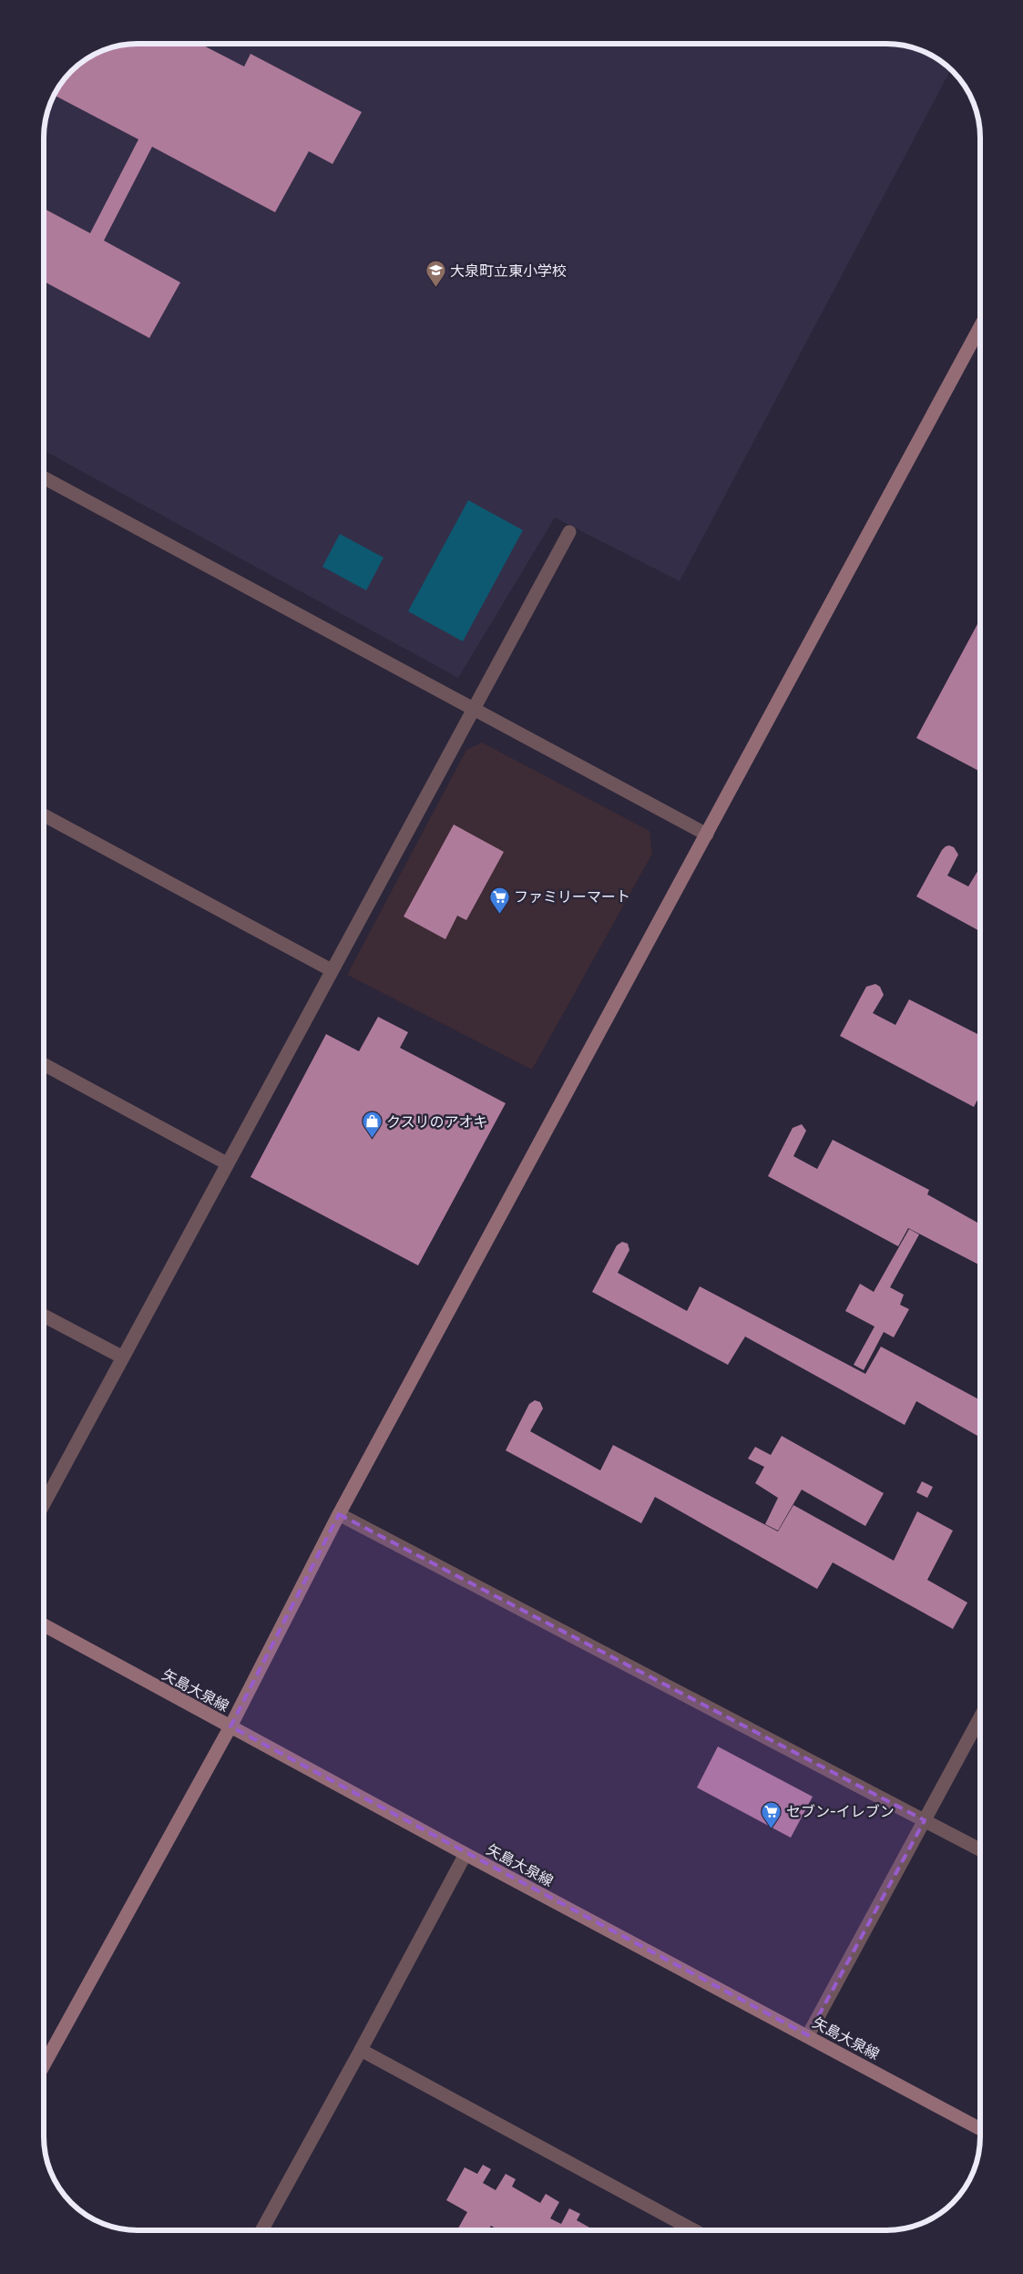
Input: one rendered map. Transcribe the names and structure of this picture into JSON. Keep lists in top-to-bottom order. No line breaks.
{"streets":{"street":["矢島大泉線"]},"places":{"school or university":["大泉町立東小学校"],"supermarket":["ファミリーマート","セブン-イレブン"],"shop":["クスリのアオキ"]}}
